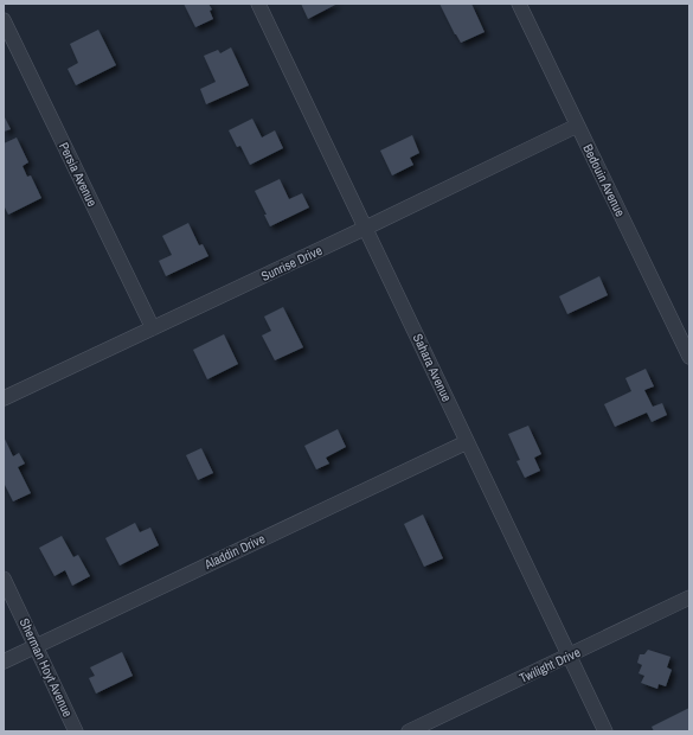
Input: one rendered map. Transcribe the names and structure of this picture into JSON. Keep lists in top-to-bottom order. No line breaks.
{"streets":{"street":["Persia Avenue","Bedouin Avenue","Sunrise Drive","Sahara Avenue","Aladdin Drive","Twilight Drive","Sherman Hoyt Avenue"]},"crossings":[["Persia Avenue","Sunrise Drive"],["Bedouin Avenue","Sunrise Drive"],["Sunrise Drive","Sahara Avenue"],["Sahara Avenue","Aladdin Drive"],["Sahara Avenue","Twilight Drive"],["Aladdin Drive","Sherman Hoyt Avenue"]]}
